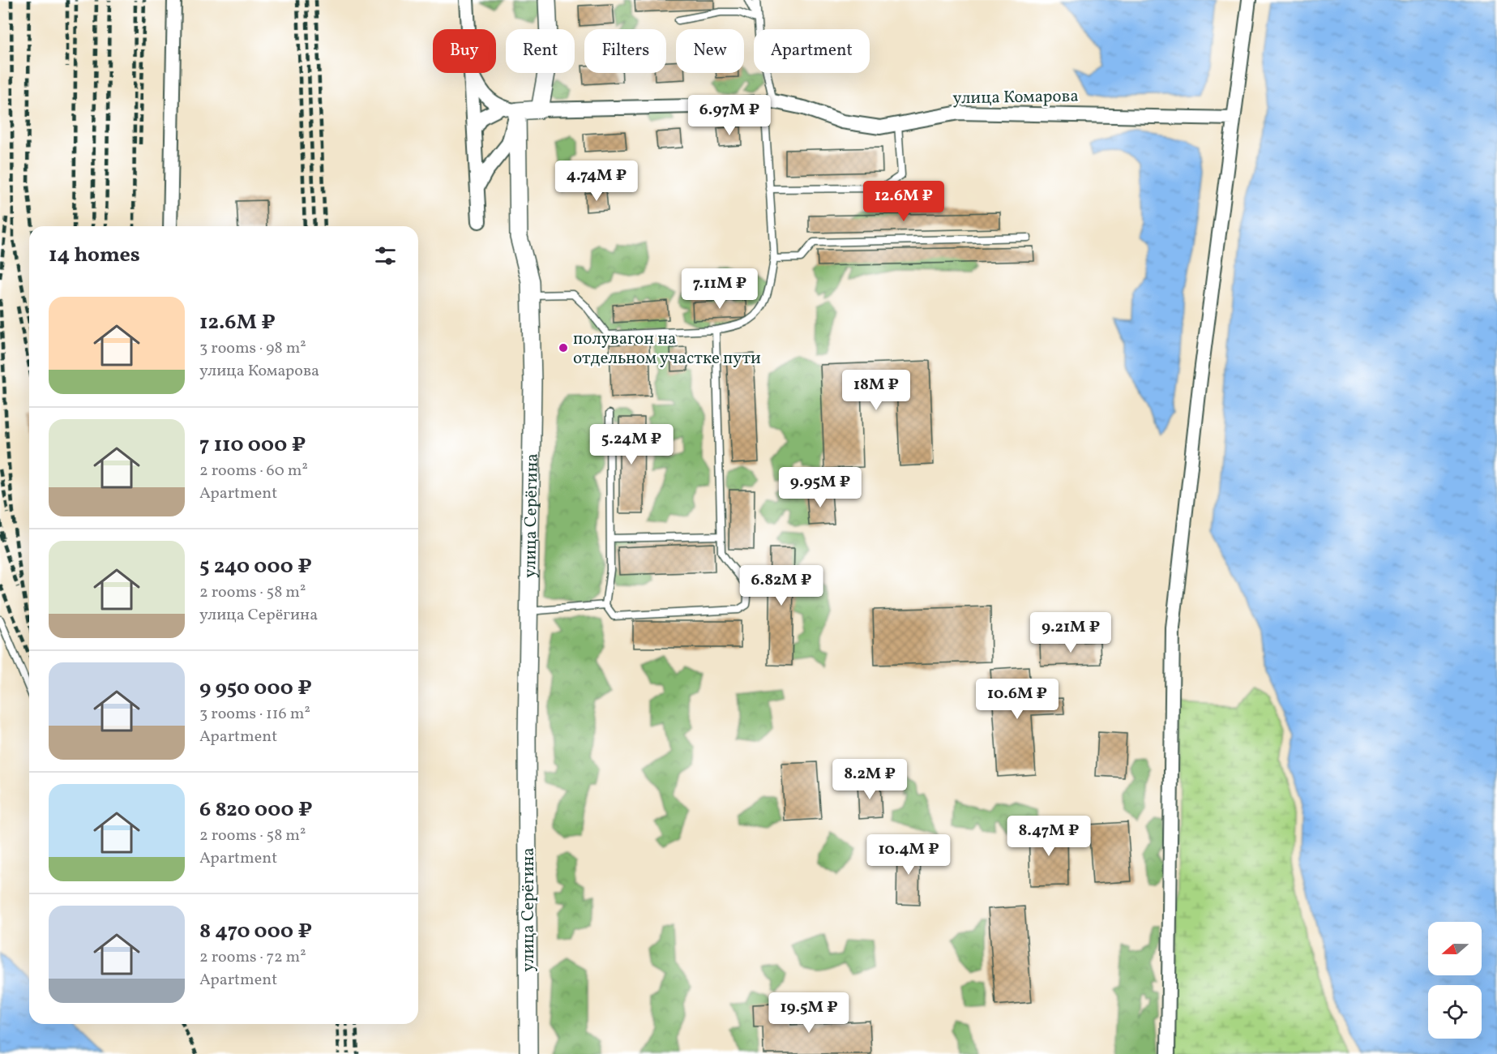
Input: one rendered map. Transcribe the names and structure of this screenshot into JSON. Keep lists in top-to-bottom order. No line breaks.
{"streets":{"street":["улица Комарова","улица Серёгина"]},"places":["полувагон на отдельном участке пути"],"north":"left","page":{"chip":["Buy","Rent","Filters","New","Apartment"],"price":["6.97M ₽","4.74M ₽","12.6M ₽","7.11M ₽","18M ₽","5.24M ₽","9.95M ₽","6.82M ₽","9.21M ₽","10.6M ₽","8.2M ₽","8.47M ₽","10.4M ₽","19.5M ₽"],"heading":"14 homes","list":[{"name":"12.6M ₽","note":"3 rooms · 98 m² · улица Комарова"},{"name":"7 110 000 ₽","note":"2 rooms · 60 m² · Apartment"},{"name":"5 240 000 ₽","note":"2 rooms · 58 m² · улица Серёгина"},{"name":"9 950 000 ₽","note":"3 rooms · 116 m² · Apartment"},{"name":"6 820 000 ₽","note":"2 rooms · 58 m² · Apartment"},{"name":"8 470 000 ₽","note":"2 rooms · 72 m² · Apartment"}]}}
